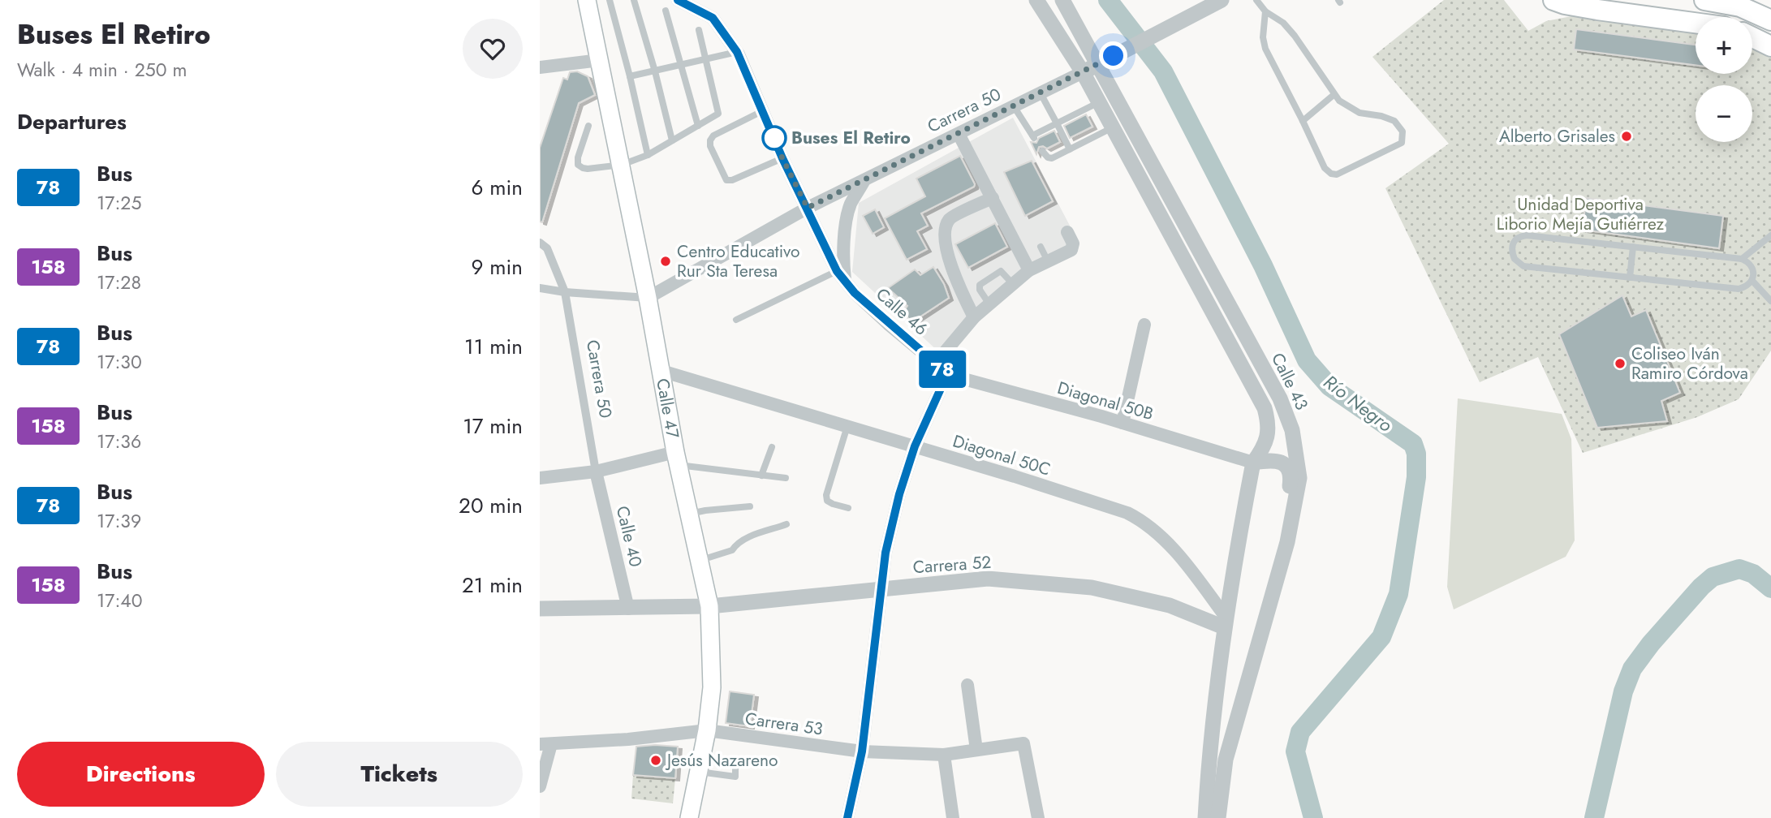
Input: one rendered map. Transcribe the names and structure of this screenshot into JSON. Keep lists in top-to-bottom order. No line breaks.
{"streets":{"main road":["Calle 47"],"street":["Carrera 50","Calle 46","Calle 43","Diagonal 50B","Diagonal 50C","Calle 40","Carrera 52","Carrera 53"]},"crossings":[["Carrera 50","Calle 46"],["Carrera 50","Calle 43"],["Carrera 50","Calle 47"],["Carrera 50","Calle 40"],["Calle 46","Diagonal 50B"],["Calle 43","Diagonal 50B"],["Calle 43","Diagonal 50C"],["Calle 43","Carrera 52"],["Calle 47","Diagonal 50C"],["Calle 47","Carrera 52"],["Calle 47","Carrera 53"],["Diagonal 50C","Carrera 52"],["Calle 40","Carrera 52"]],"water":["Río Negro"],"parks":["Unidad Deportiva Liborio Mejía Gutiérrez"],"places":["Alberto Grisales","Buses El Retiro","Centro Educativo Rur Sta Teresa","Coliseo Iván Ramiro Córdova","Jesús Nazareno"],"lines":["bus line 78"],"page":{"heading":[["Buses El Retiro","Walk · 4 min · 250 m"],"Departures"],"on_map":"78","map_buttons":["+","−"],"list":[{"mark":"78","name":"Bus","note":"17:25","value":"6 min"},{"mark":"158","name":"Bus","note":"17:28","value":"9 min"},{"mark":"78","name":"Bus","note":"17:30","value":"11 min"},{"mark":"158","name":"Bus","note":"17:36","value":"17 min"},{"mark":"78","name":"Bus","note":"17:39","value":"20 min"},{"mark":"158","name":"Bus","note":"17:40","value":"21 min"}],"buttons":["Directions","Tickets"]}}
